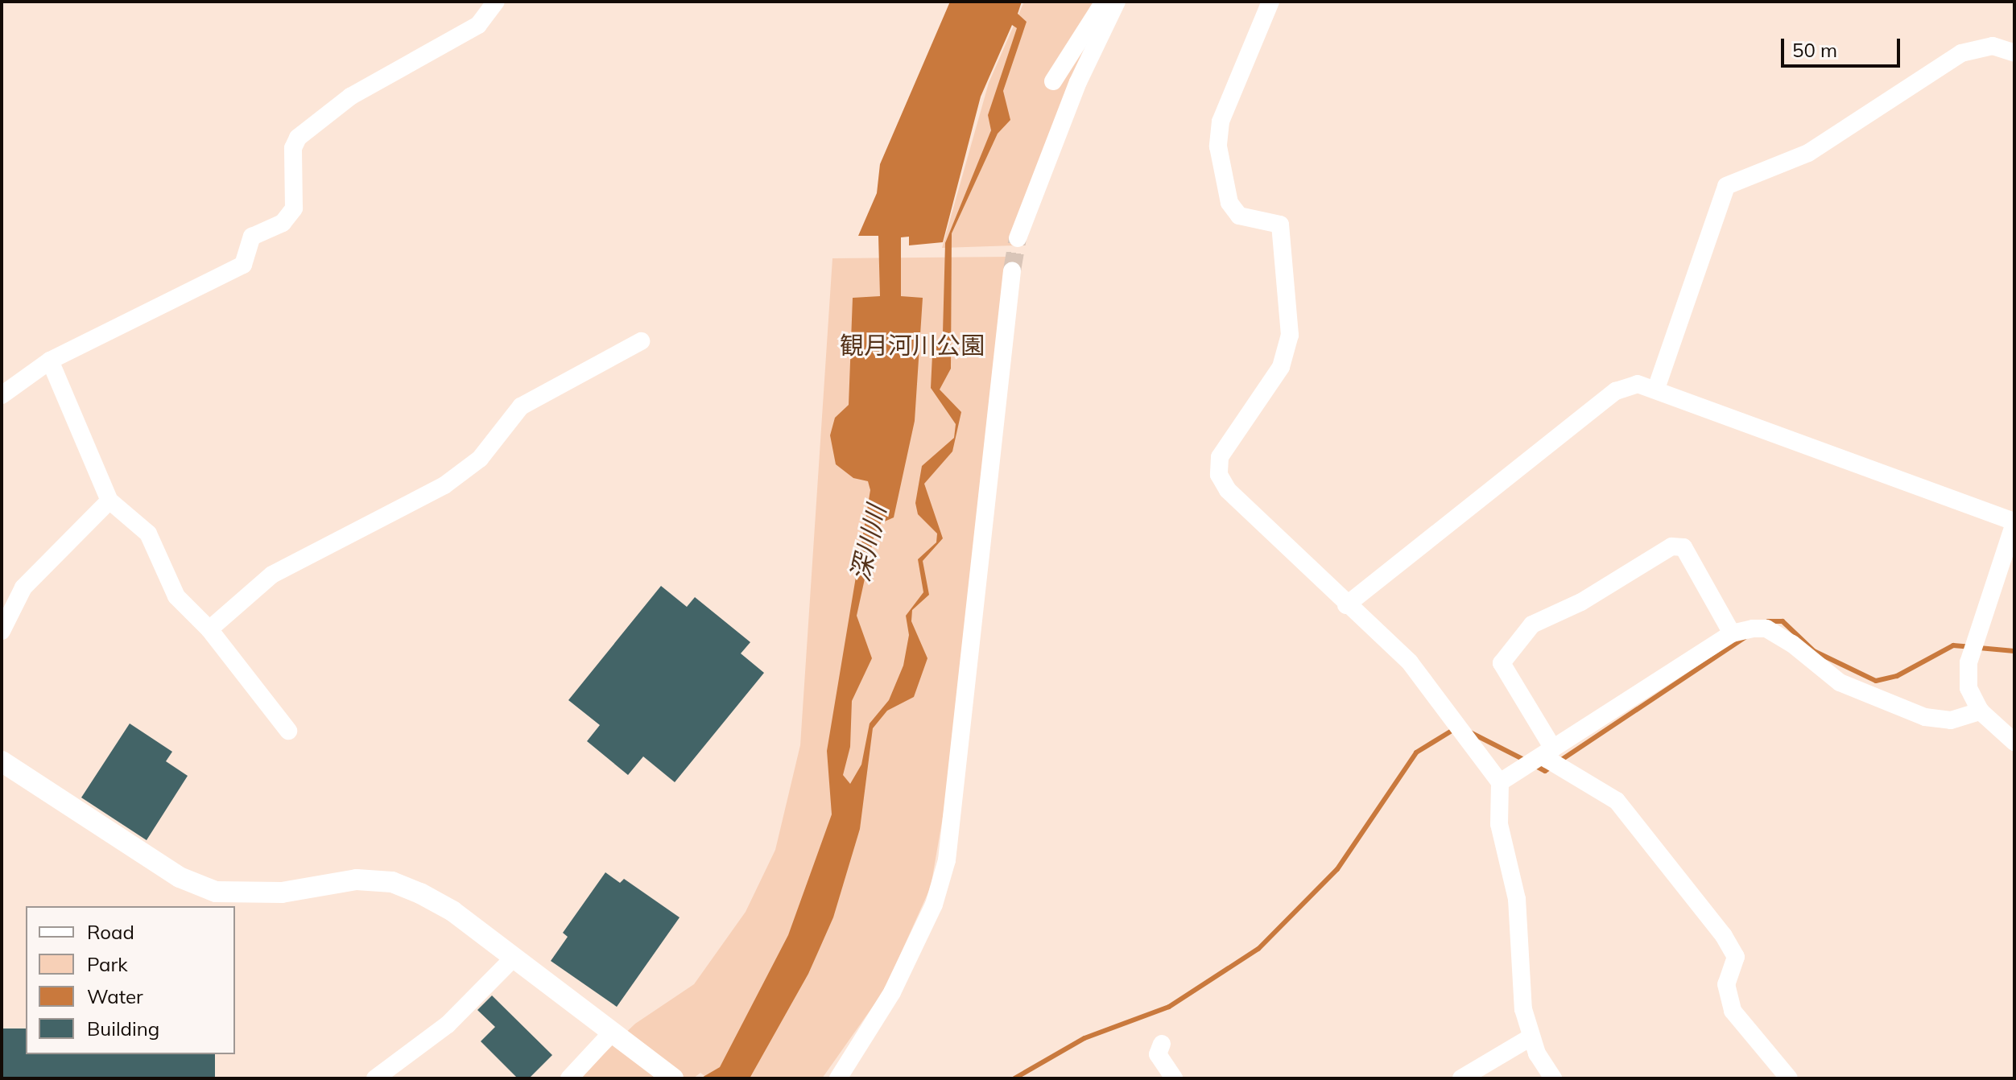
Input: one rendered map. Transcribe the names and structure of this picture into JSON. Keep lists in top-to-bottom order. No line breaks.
{"water":["深川川"],"parks":["観月河川公園"],"legend":["Road","Park","Water","Building"],"scale_bar":"50 m"}
